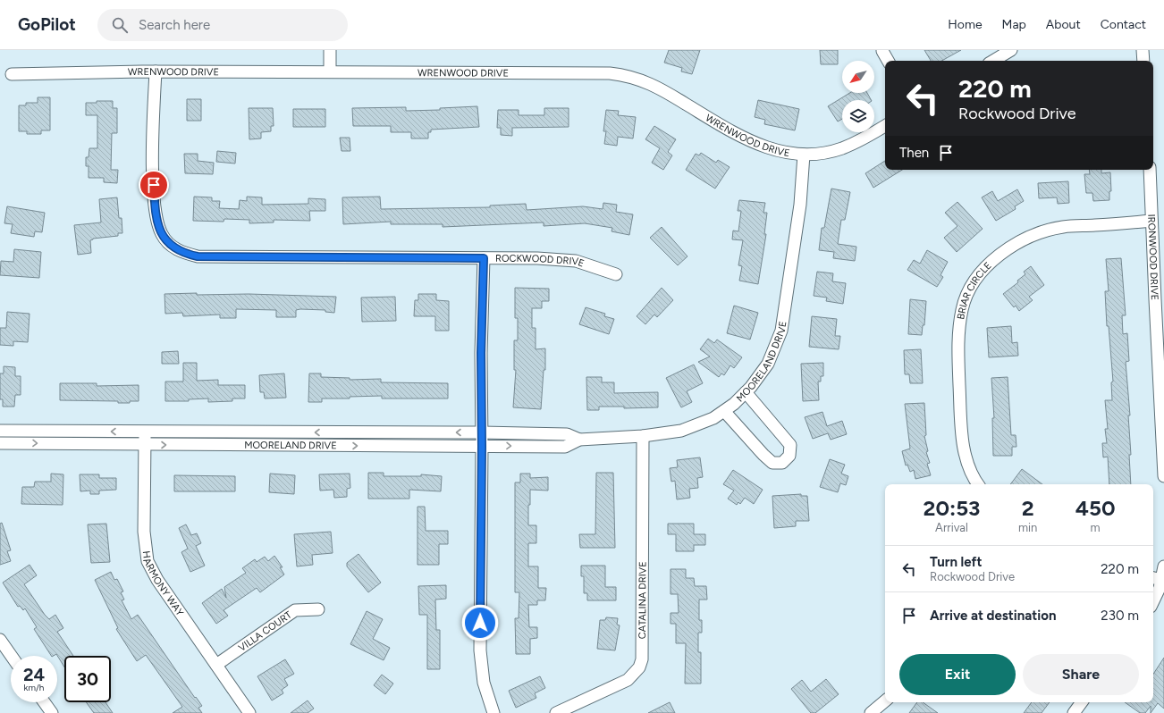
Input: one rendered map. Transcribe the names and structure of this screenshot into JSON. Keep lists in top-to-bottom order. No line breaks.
{"streets":{"street":["WRENWOOD DRIVE","IRONWOOD DRIVE","ROCKWOOD DRIVE","BRIAR CIRCLE","MOORELAND DRIVE","HARMONY WAY","CATALINA DRIVE","VILLA COURT"]},"crossings":[["WRENWOOD DRIVE","ROCKWOOD DRIVE"],["WRENWOOD DRIVE","MOORELAND DRIVE"],["IRONWOOD DRIVE","BRIAR CIRCLE"],["MOORELAND DRIVE","HARMONY WAY"],["MOORELAND DRIVE","CATALINA DRIVE"],["HARMONY WAY","VILLA COURT"]],"north":"bottom left","page":{"header":"GoPilot","search":"Search here","nav":["Home","Map","About","Contact"],"turn":["220 m","Rockwood Drive"],"then":"Then","eta":["20:53","Arrival","2","min","450","m"],"list":[{"name":"Turn left","note":"Rockwood Drive","value":"220 m"},{"name":"Arrive at destination","value":"230 m"}],"buttons":["Exit","Share"],"speed":"24 km/h","limit":"30"}}
